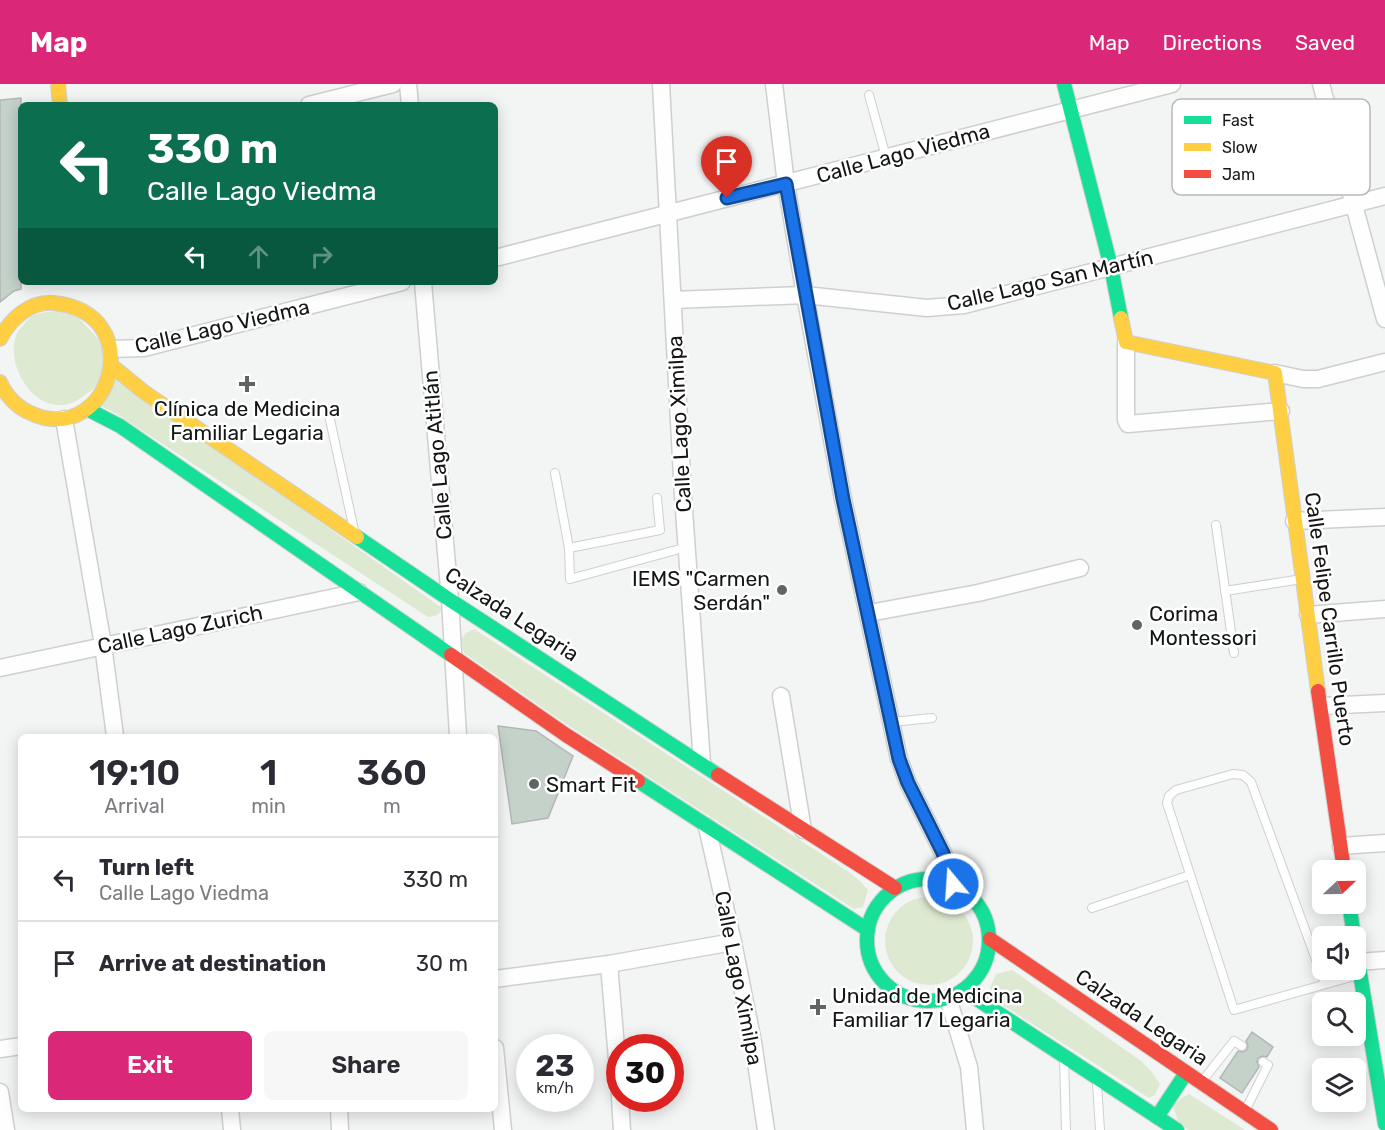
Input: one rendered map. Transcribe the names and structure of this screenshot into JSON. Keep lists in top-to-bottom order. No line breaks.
{"streets":{"main road":["Calzada Legaria","Calle Felipe Carrillo Puerto"],"street":["Calle Lago Viedma","Calle Lago San Martín","Calle Lago Ximilpa","Calle Lago Atitlán","Calle Lago Zurich"]},"crossings":[["Calle Lago Viedma","Calle Lago Ximilpa"],["Calle Lago Viedma","Calzada Legaria"],["Calle Lago San Martín","Calle Lago Ximilpa"],["Calle Lago Ximilpa","Calzada Legaria"],["Calle Lago Atitlán","Calzada Legaria"]],"places":{"health":["Clínica de Medicina Familiar Legaria","Unidad de Medicina Familiar 17 Legaria"],"other":["IEMS \"Carmen Serdán\"","Corima Montessori","Smart Fit"]},"legend":["Fast","Slow","Jam"],"north":"right","page":{"header":"Map","nav":["Map","Directions","Saved"],"turn":["330 m","Calle Lago Viedma"],"eta":["19:10","Arrival","1","min","360","m"],"list":[{"name":"Turn left","note":"Calle Lago Viedma","value":"330 m"},{"name":"Arrive at destination","value":"30 m"}],"buttons":["Exit","Share"],"speed":"23 km/h","limit":"30"}}
